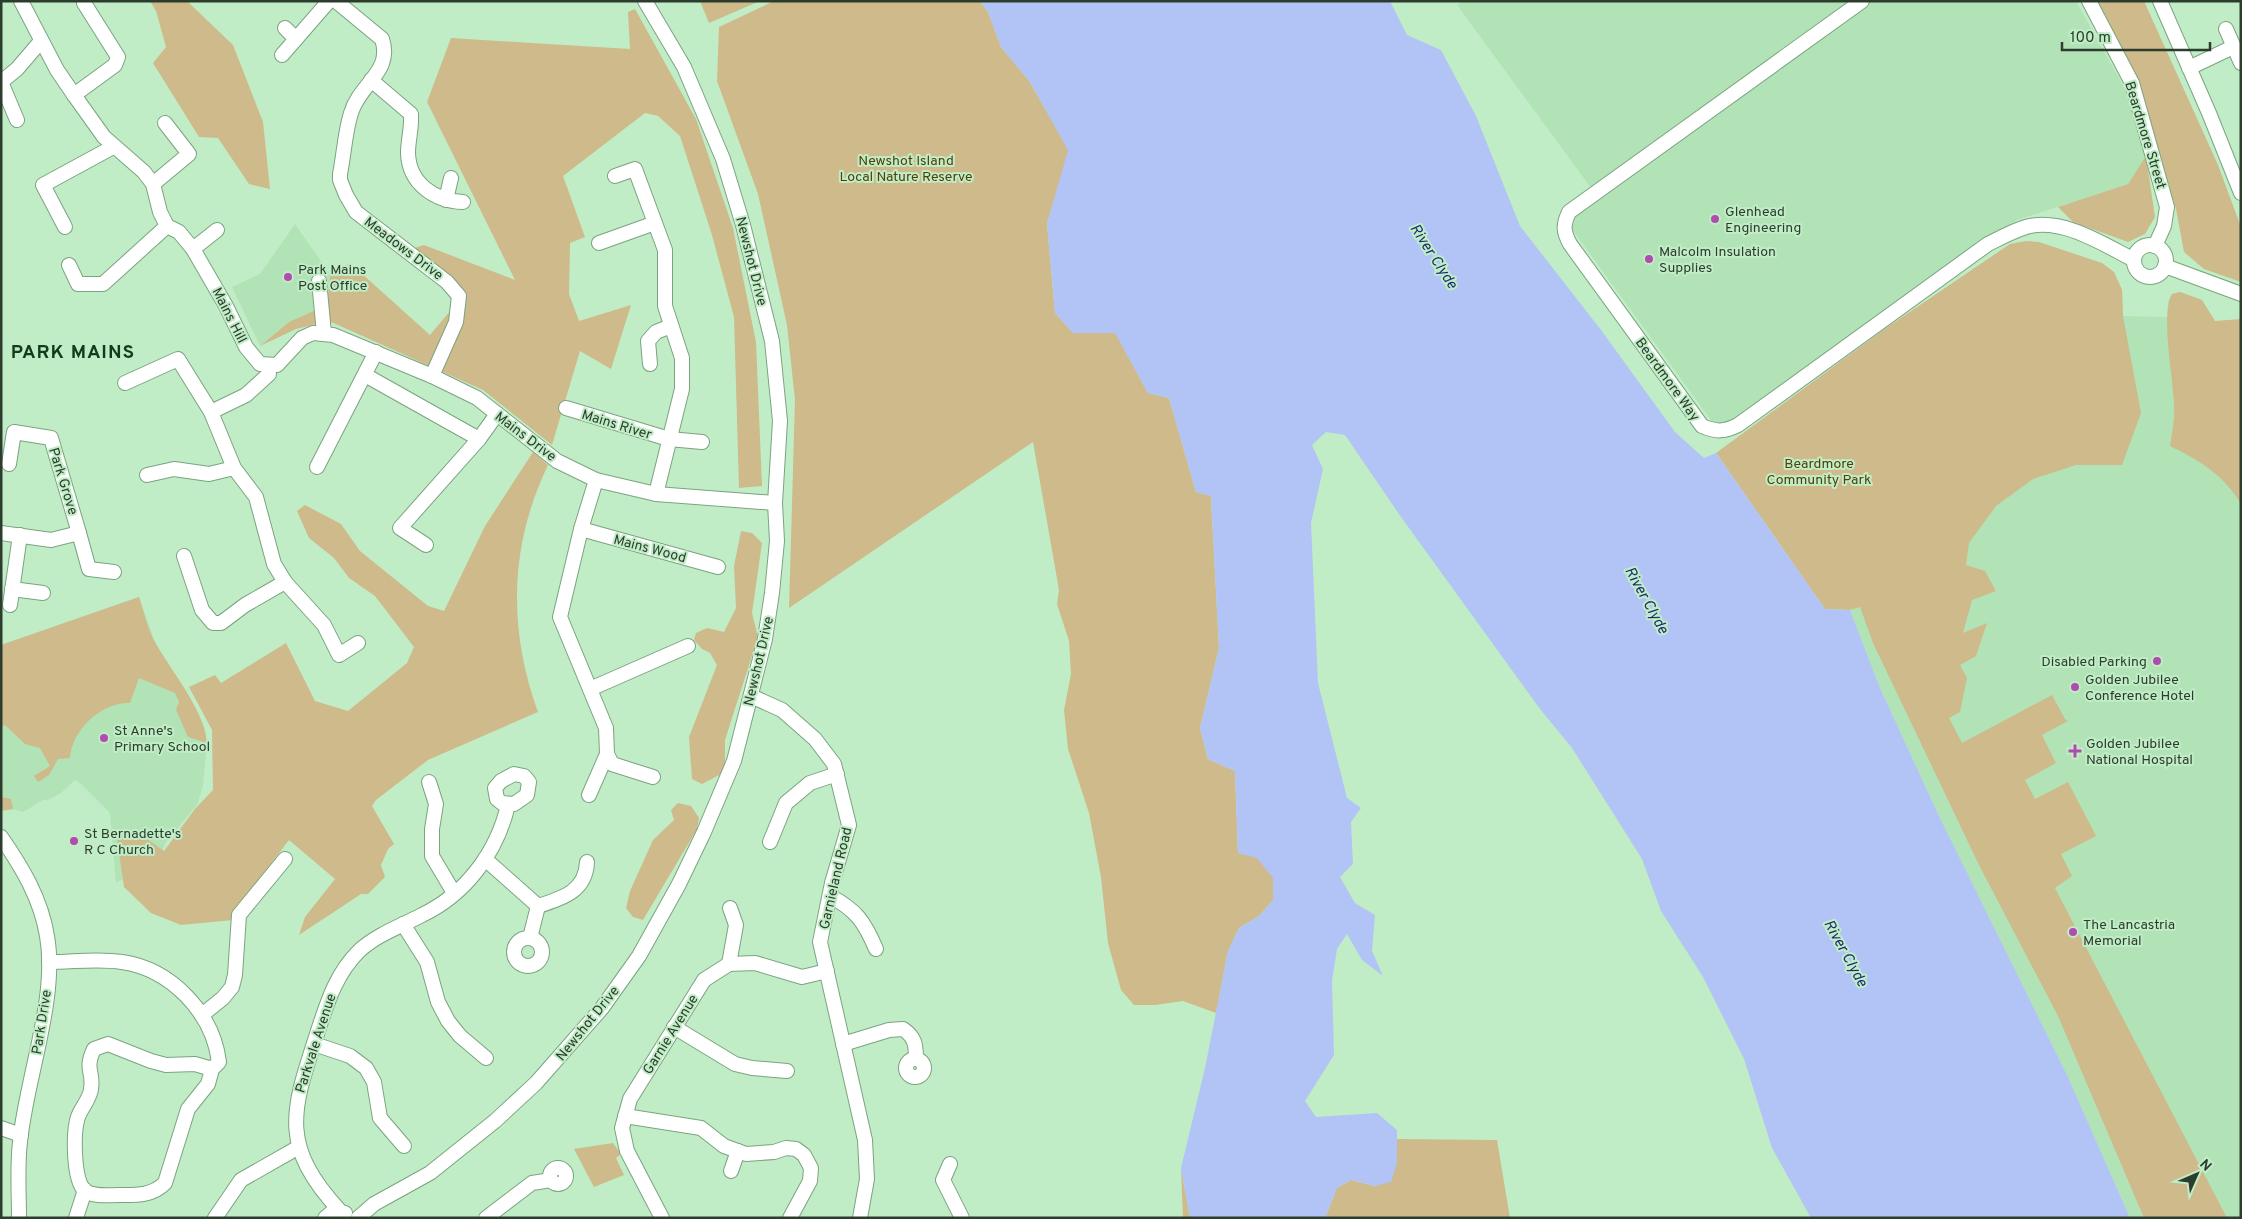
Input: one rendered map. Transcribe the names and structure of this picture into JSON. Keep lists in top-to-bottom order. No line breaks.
{"streets":{"street":["Beardmore Street","Meadows Drive","Newshot Drive","Mains Hill","Beardmore Way","Mains River","Mains Drive","Park Grove","Mains Wood","Garnieland Road","Park Drive","Garnie Avenue","Parkvale Avenue"]},"crossings":[["Beardmore Street","Beardmore Way"],["Meadows Drive","Mains Drive"],["Newshot Drive","Mains Drive"],["Newshot Drive","Garnieland Road"],["Newshot Drive","Parkvale Avenue"],["Mains River","Mains Drive"]],"districts":["PARK MAINS"],"water":["River Clyde"],"parks":["Newshot Island Local Nature Reserve","Beardmore Community Park"],"places":{"other":["Glenhead Engineering","Malcolm Insulation Supplies","Park Mains Post Office","Disabled Parking","Golden Jubilee Conference Hotel","St Anne's Primary School","St Bernadette's R C Church","The Lancastria Memorial"],"health":["Golden Jubilee National Hospital"]},"scale_bar":"100 m","north":"top right"}
